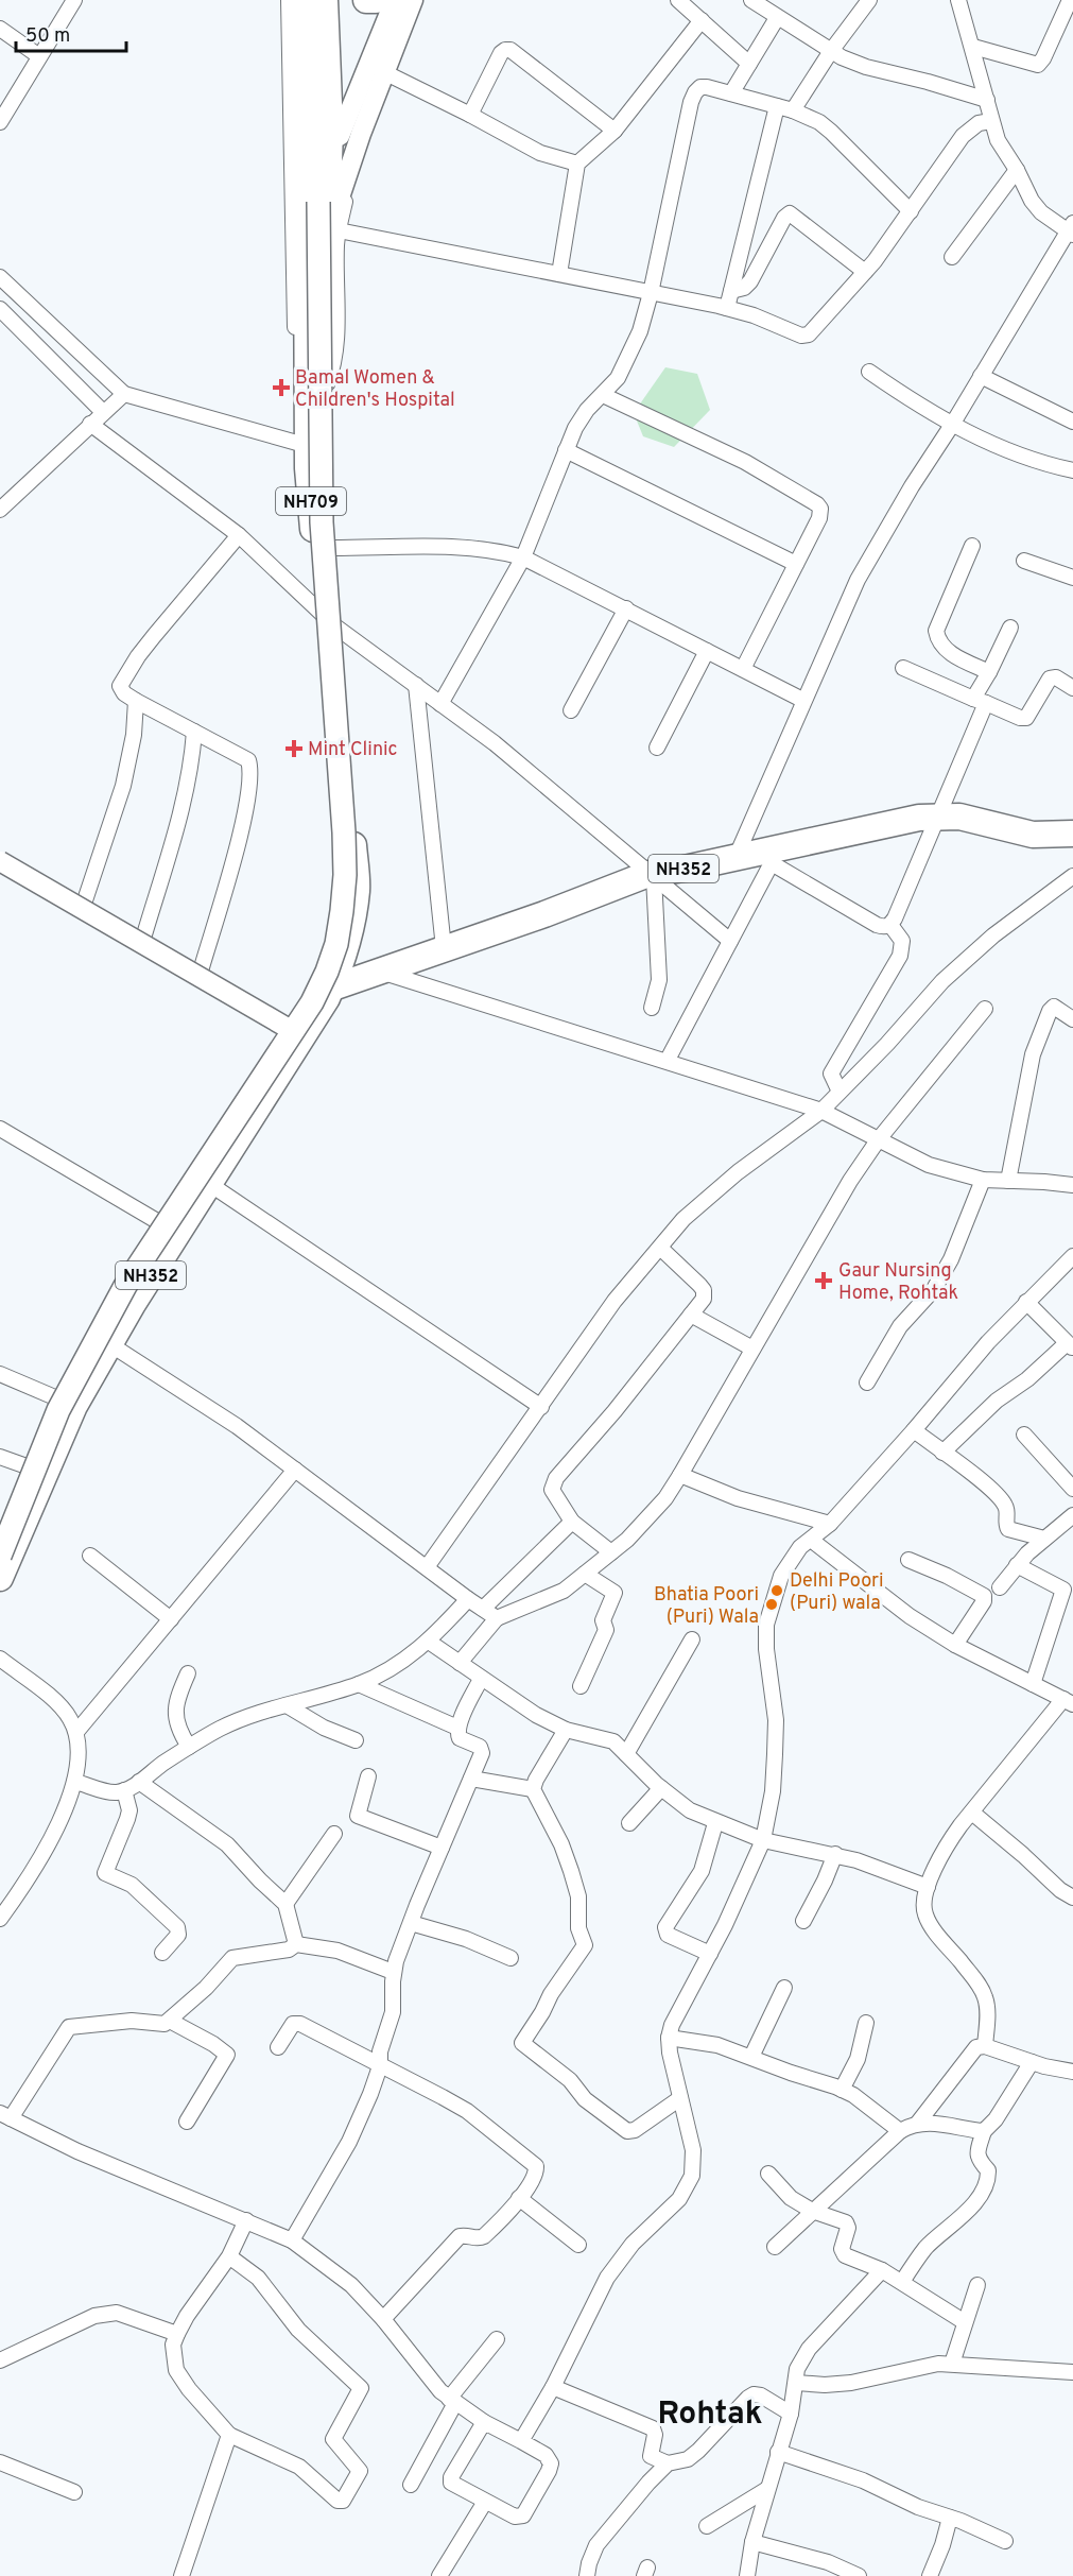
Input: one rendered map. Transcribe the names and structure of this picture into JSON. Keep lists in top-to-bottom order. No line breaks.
{"streets":{"highway":["NH709","NH352"]},"crossings":[["NH709","NH352"]],"districts":["Rohtak"],"places":{"health":["Bamal Women & Children's Hospital","Mint Clinic","Gaur Nursing Home, Rohtak"],"other":["Delhi Poori (Puri) wala","Bhatia Poori (Puri) Wala"]},"scale_bar":"50 m"}
